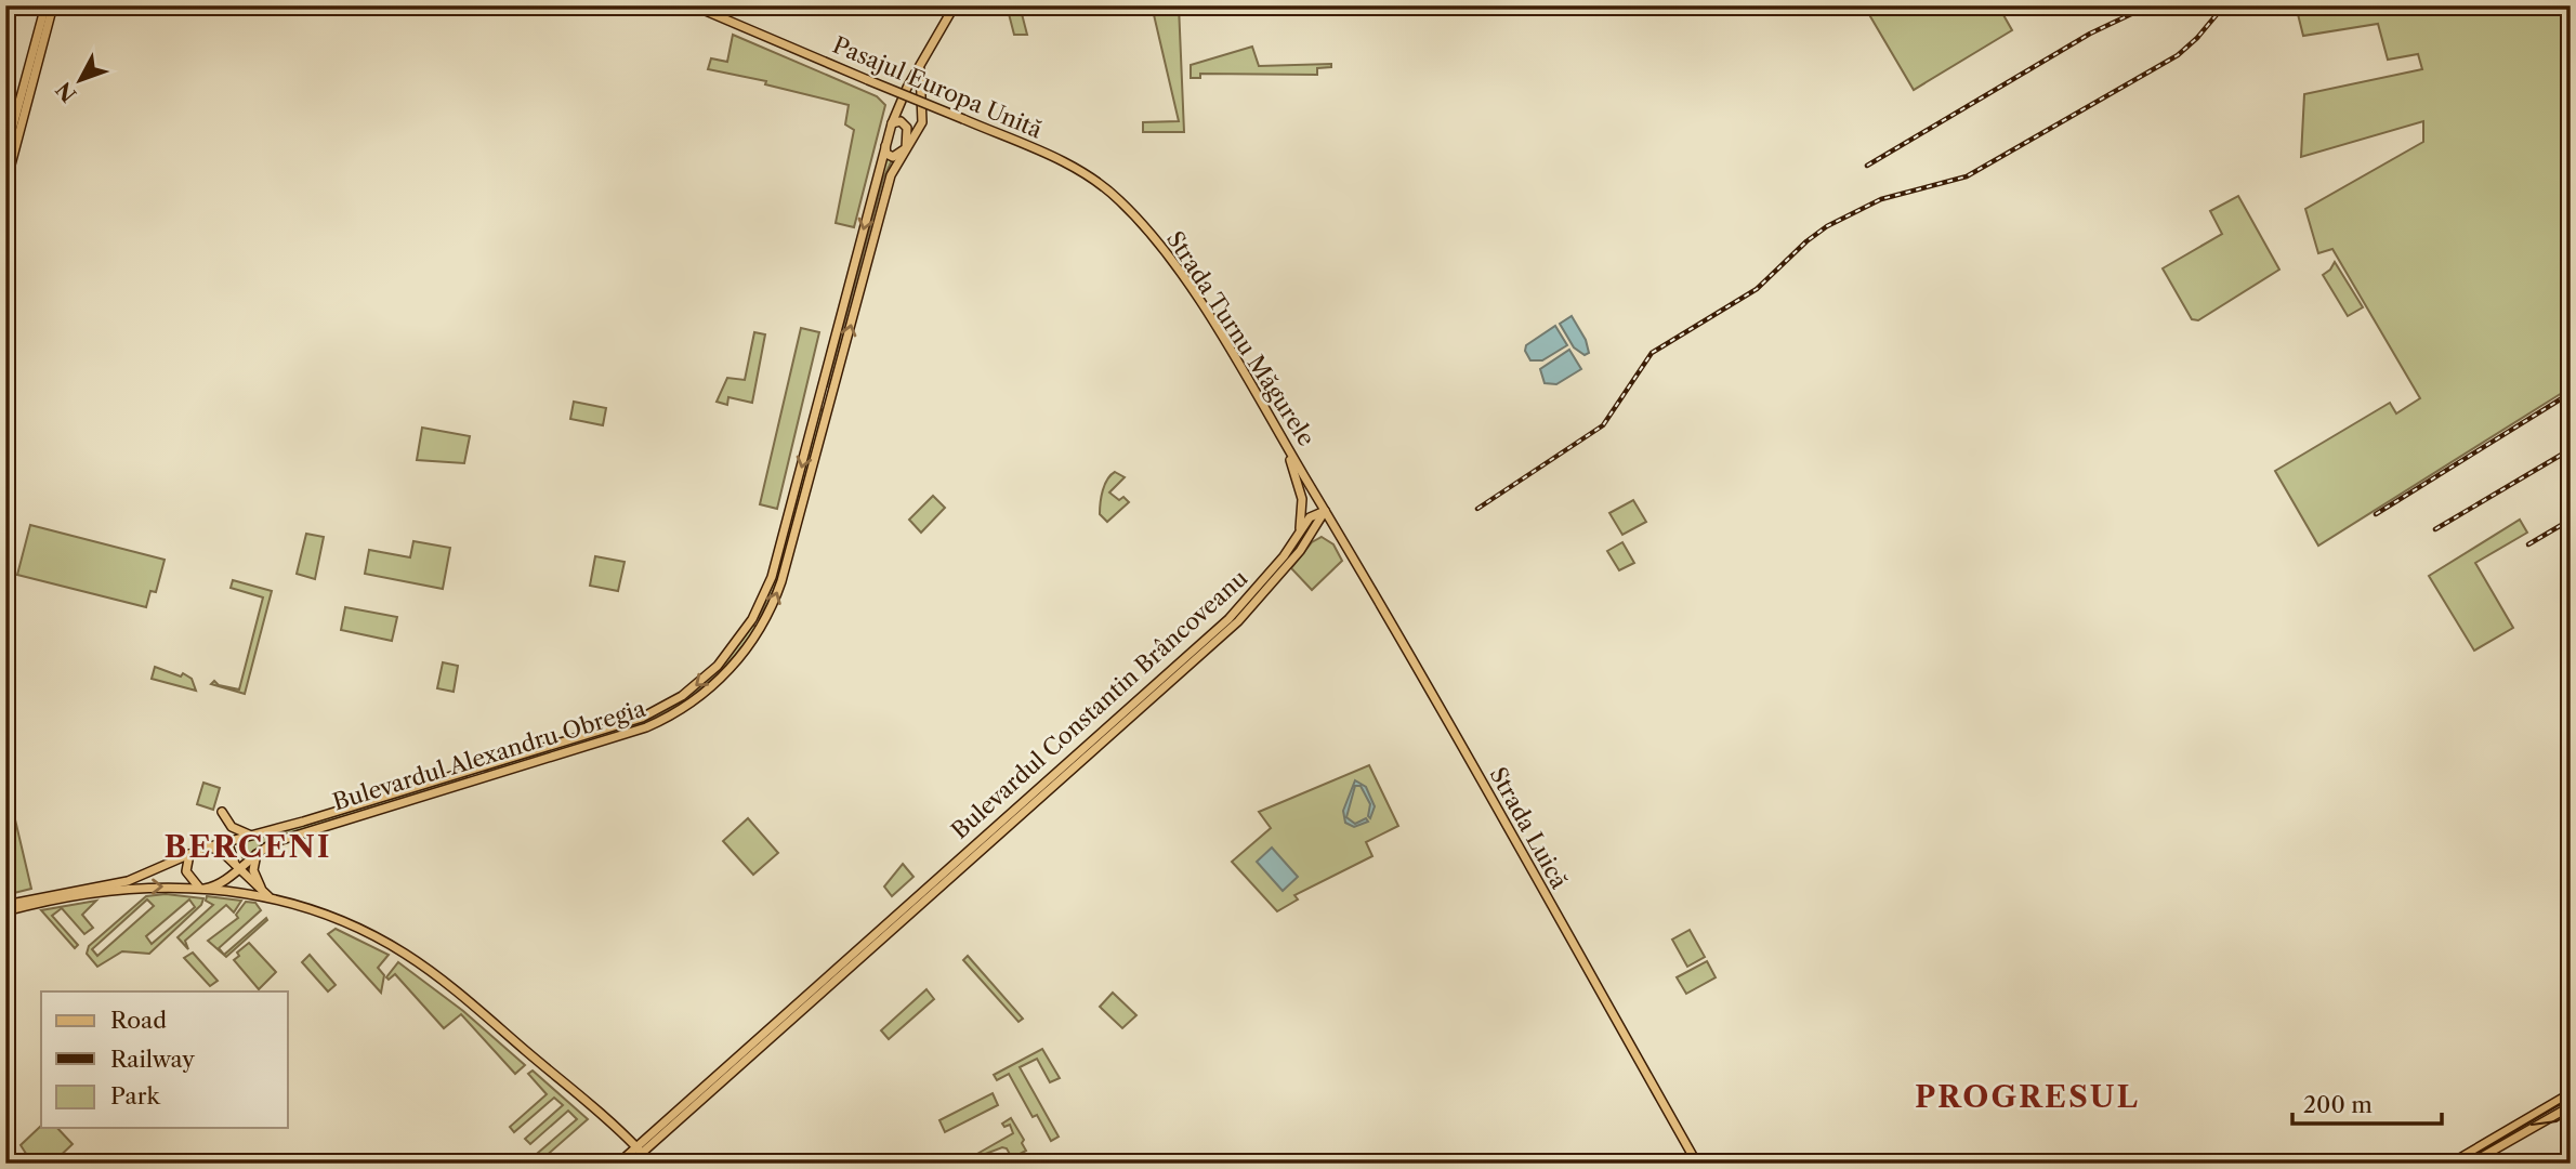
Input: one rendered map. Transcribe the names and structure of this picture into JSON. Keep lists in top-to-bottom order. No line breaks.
{"streets":{"main road":["Pasajul Europa Unită","Strada Turnu Măgurele","Bulevardul Constantin Brâncoveanu","Bulevardul Alexandru Obregia","Strada Luică"]},"crossings":[["Pasajul Europa Unită","Strada Turnu Măgurele"],["Strada Turnu Măgurele","Bulevardul Constantin Brâncoveanu"],["Strada Turnu Măgurele","Strada Luică"],["Bulevardul Constantin Brâncoveanu","Strada Luică"]],"districts":["BERCENI","PROGRESUL"],"legend":["Road","Railway","Park"],"scale_bar":"200 m","north":"bottom left"}
